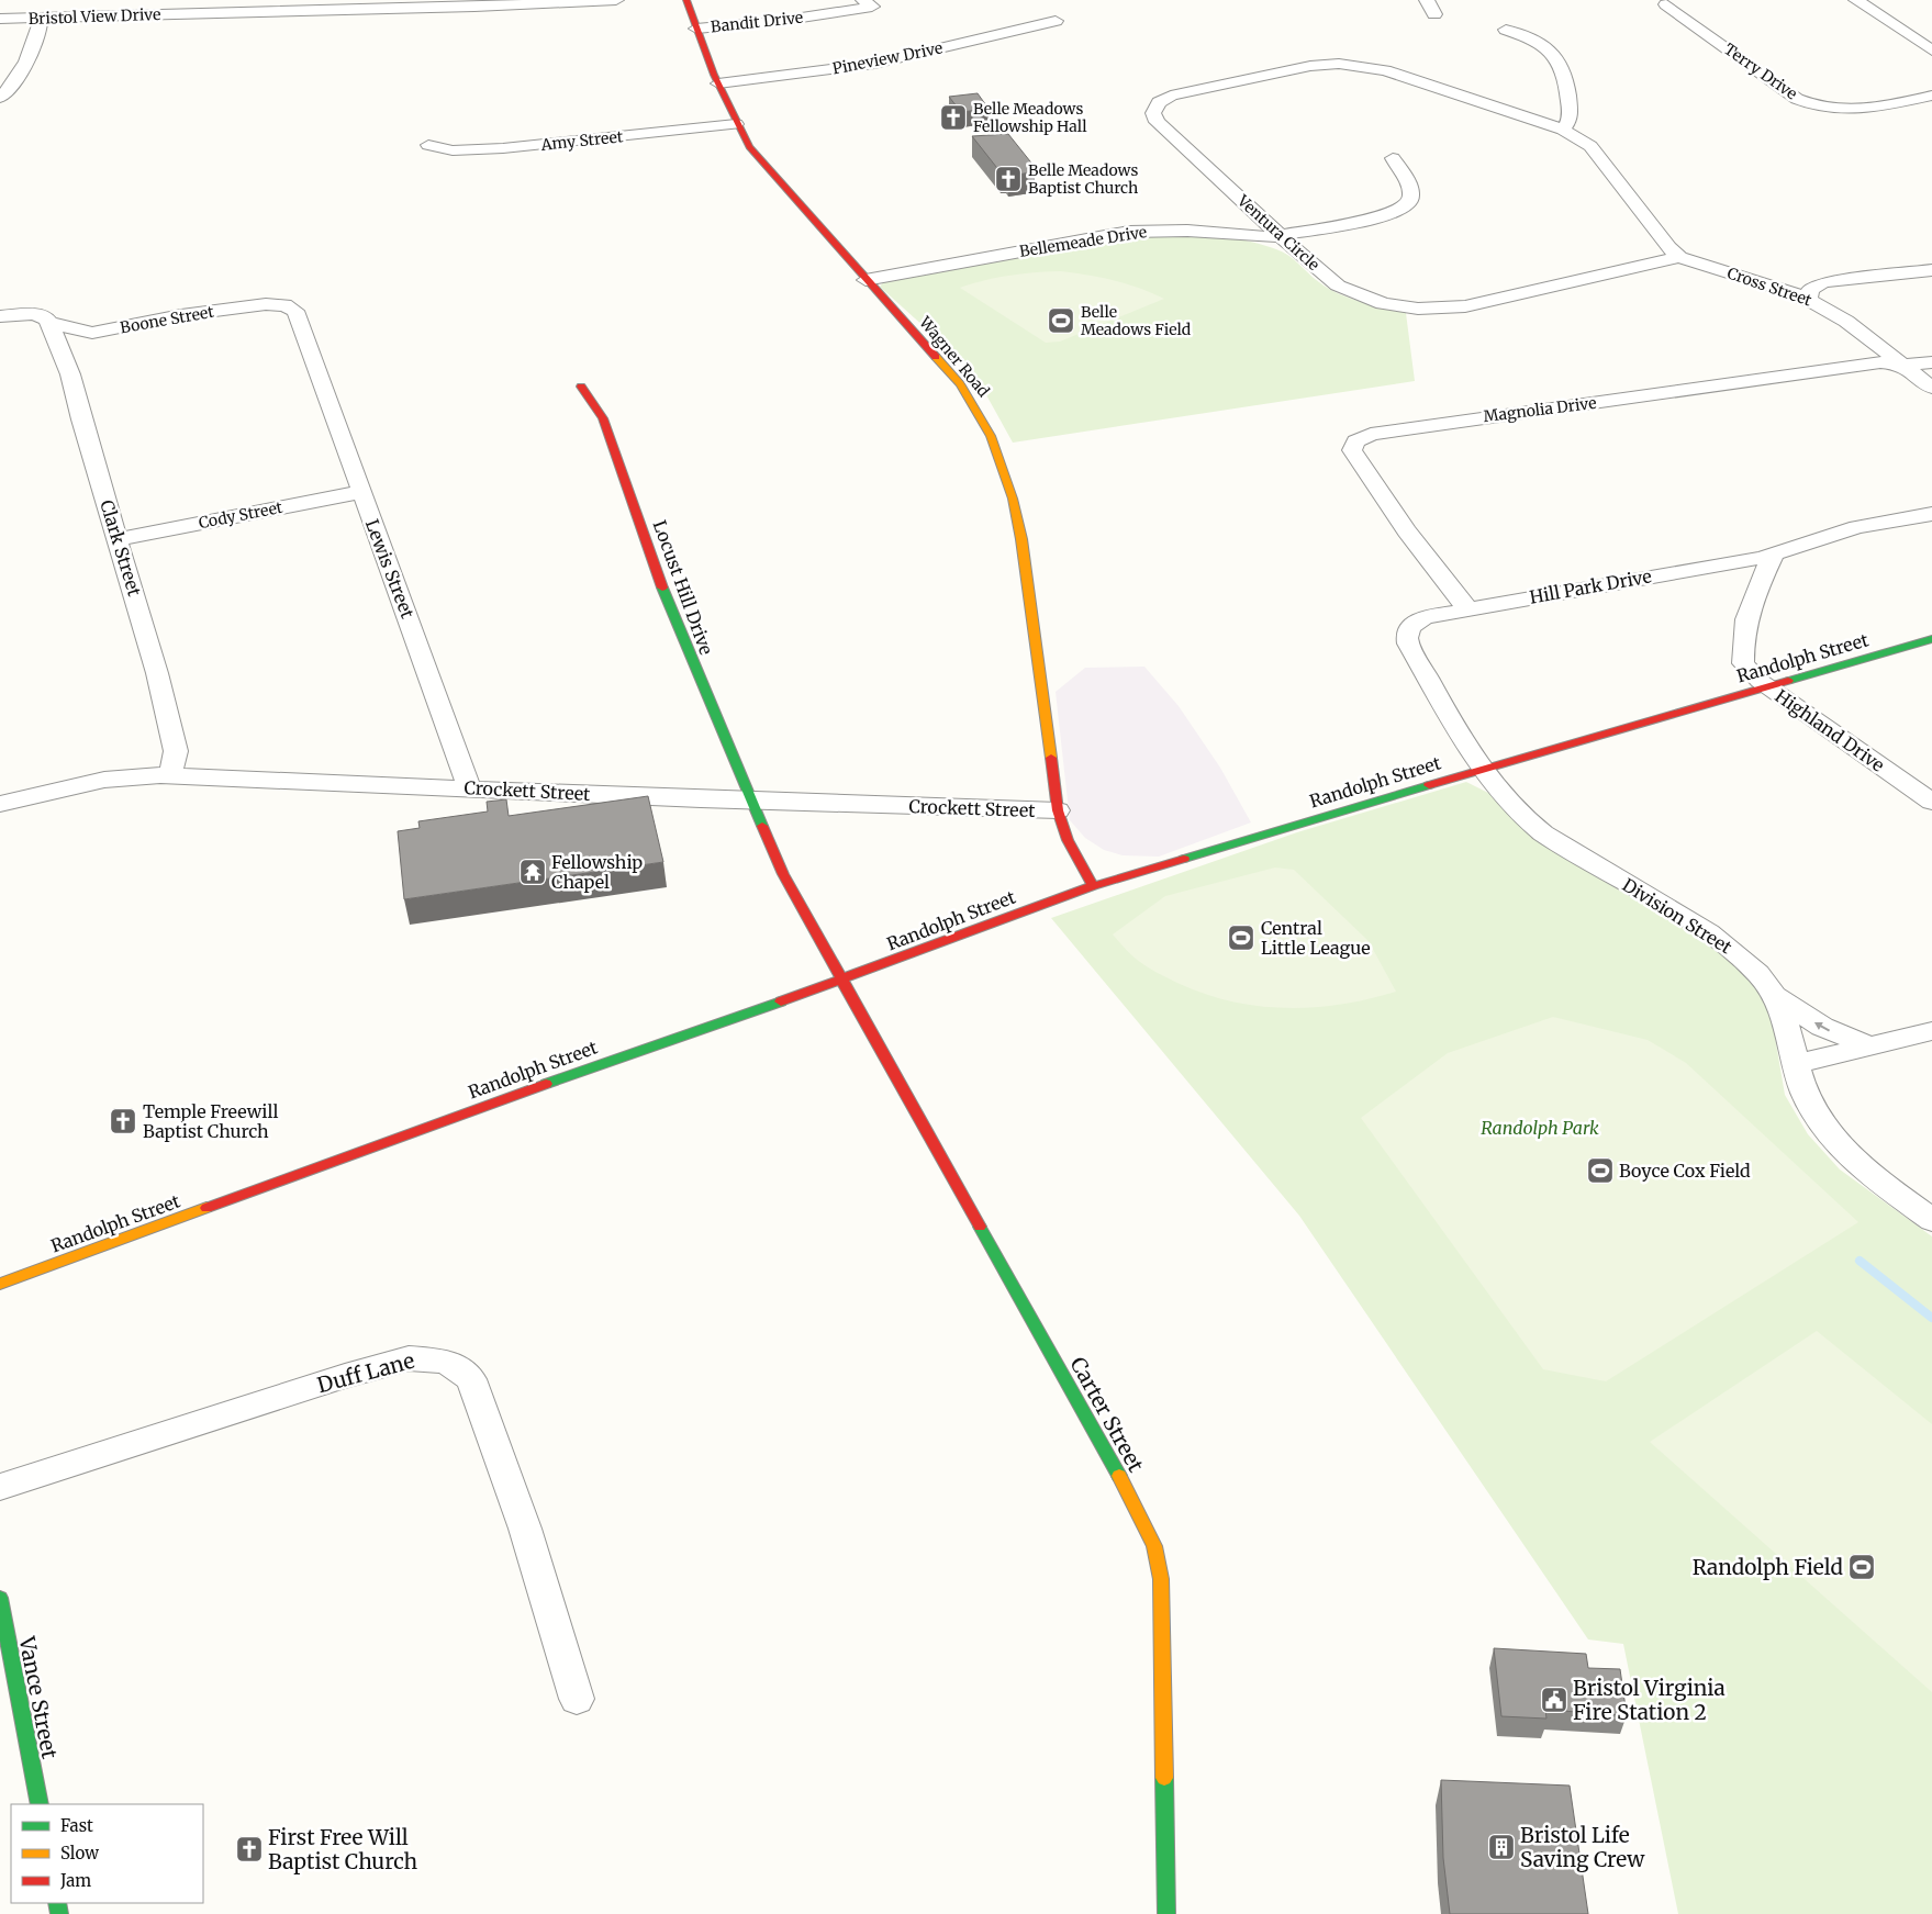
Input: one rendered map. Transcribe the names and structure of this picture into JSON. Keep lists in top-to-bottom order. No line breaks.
{"streets":{"street":["Bristol View Drive","Bandit Drive","Pineview Drive","Terry Drive","Amy Street","Ventura Circle","Bellemeade Drive","Cross Street","Boone Street","Wagner Road","Magnolia Drive","Cody Street","Clark Street","Lewis Street","Hill Park Drive","Locust Hill Drive","Randolph Street","Highland Drive","Crockett Street","Division Street","Duff Lane","Carter Street","Vance Street"]},"crossings":[["Bandit Drive","Wagner Road"],["Pineview Drive","Wagner Road"],["Amy Street","Wagner Road"],["Ventura Circle","Bellemeade Drive"],["Ventura Circle","Cross Street"],["Bellemeade Drive","Wagner Road"],["Cross Street","Magnolia Drive"],["Boone Street","Clark Street"],["Boone Street","Lewis Street"],["Wagner Road","Randolph Street"],["Wagner Road","Crockett Street"],["Magnolia Drive","Hill Park Drive"],["Cody Street","Clark Street"],["Cody Street","Lewis Street"],["Clark Street","Crockett Street"],["Lewis Street","Crockett Street"],["Hill Park Drive","Randolph Street"],["Hill Park Drive","Highland Drive"],["Hill Park Drive","Division Street"],["Locust Hill Drive","Randolph Street"],["Locust Hill Drive","Crockett Street"],["Locust Hill Drive","Carter Street"],["Randolph Street","Highland Drive"],["Randolph Street","Division Street"],["Randolph Street","Carter Street"]],"parks":["Randolph Park"],"places":{"church":["Belle Meadows Fellowship Hall","Belle Meadows Baptist Church","Temple Freewill Baptist Church","First Free Will Baptist Church"],"sports":["Belle Meadows Field","Central Little League","Boyce Cox Field","Randolph Field"],"temple":["Fellowship Chapel"],"public building":["Bristol Virginia Fire Station 2"],"building":["Bristol Life Saving Crew"]},"legend":["Fast","Slow","Jam"]}
